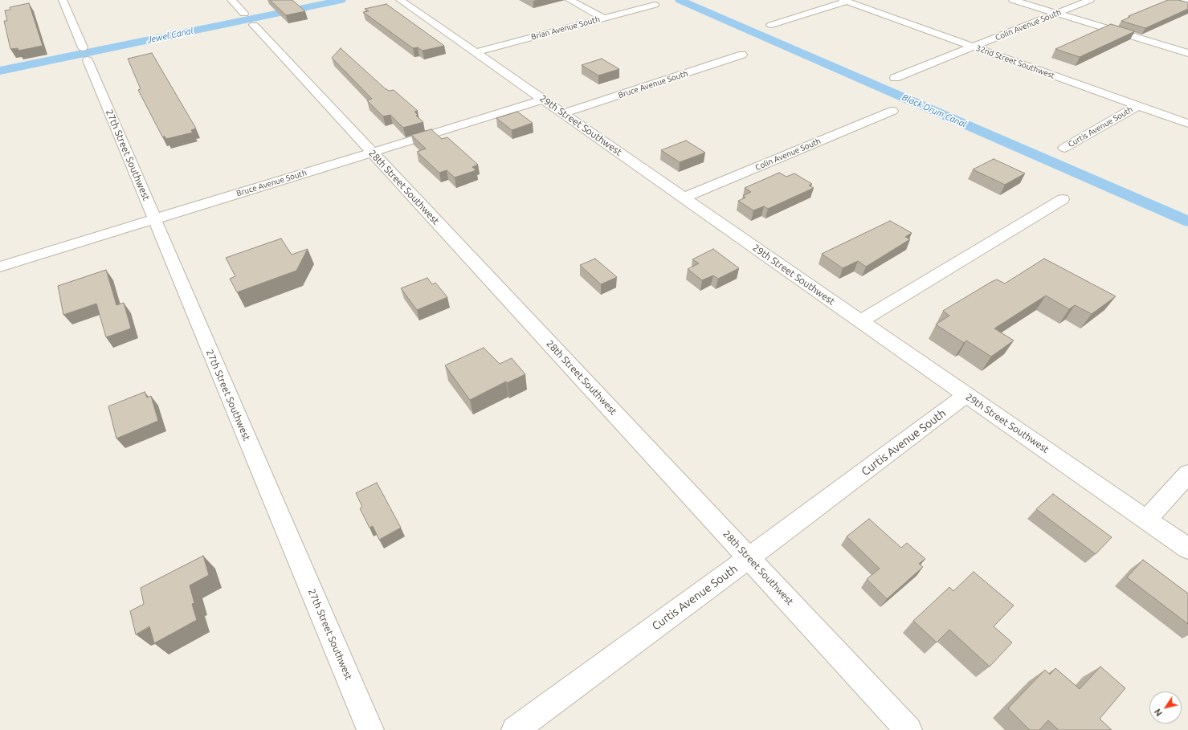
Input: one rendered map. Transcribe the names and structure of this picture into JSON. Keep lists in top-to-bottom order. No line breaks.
{"streets":{"street":["Colin Avenue South","Brian Avenue South","32nd Street Southwest","Bruce Avenue South","29th Street Southwest","Curtis Avenue South","27th Street Southwest","28th Street Southwest"]},"crossings":[["Colin Avenue South","32nd Street Southwest"],["Colin Avenue South","29th Street Southwest"],["Brian Avenue South","29th Street Southwest"],["32nd Street Southwest","Curtis Avenue South"],["Bruce Avenue South","29th Street Southwest"],["Bruce Avenue South","27th Street Southwest"],["Bruce Avenue South","28th Street Southwest"],["29th Street Southwest","Curtis Avenue South"],["Curtis Avenue South","28th Street Southwest"]],"water":["Jewel Canal","Black Drum Canal"],"north":"bottom left"}
